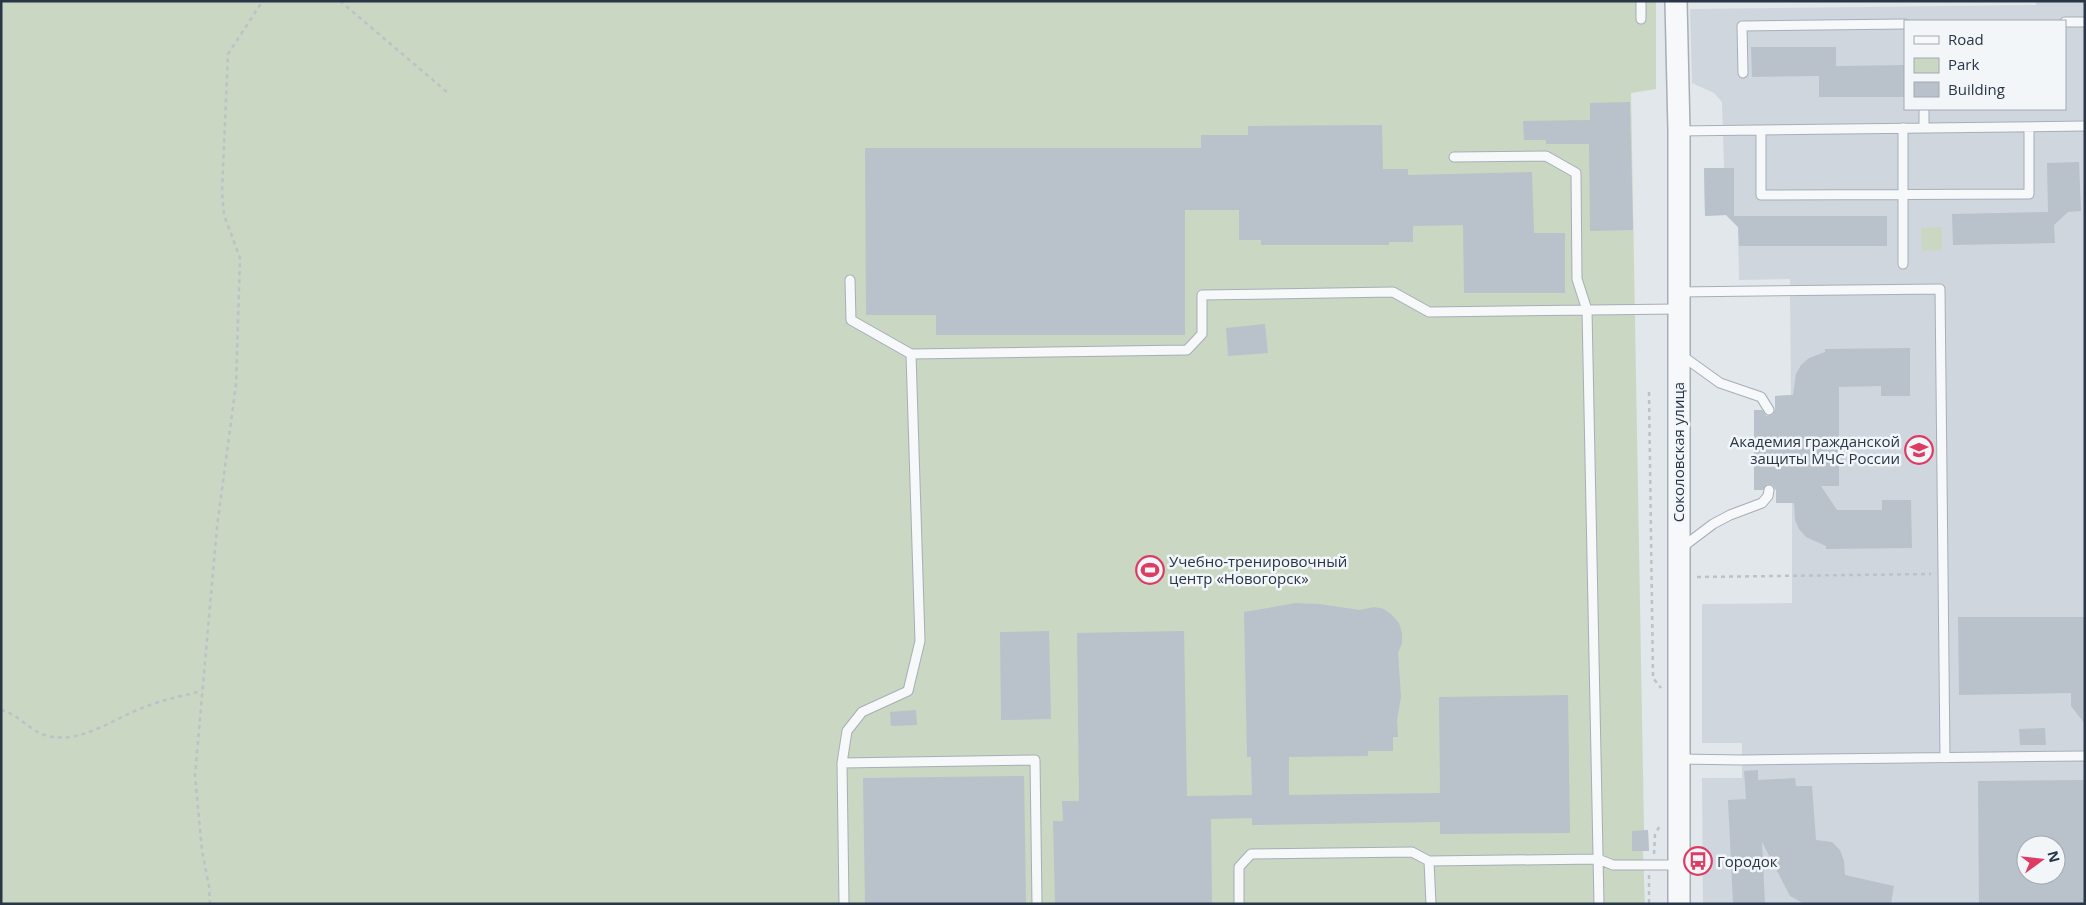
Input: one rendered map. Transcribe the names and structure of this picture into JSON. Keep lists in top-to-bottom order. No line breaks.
{"streets":{"street":["Соколовская улица"]},"places":{"school or university":["Академия гражданской защиты МЧС России"],"sports":["Учебно-тренировочный центр «Новогорск»"],"bus stop":["Городок"]},"legend":["Road","Park","Building"],"north":"right"}
